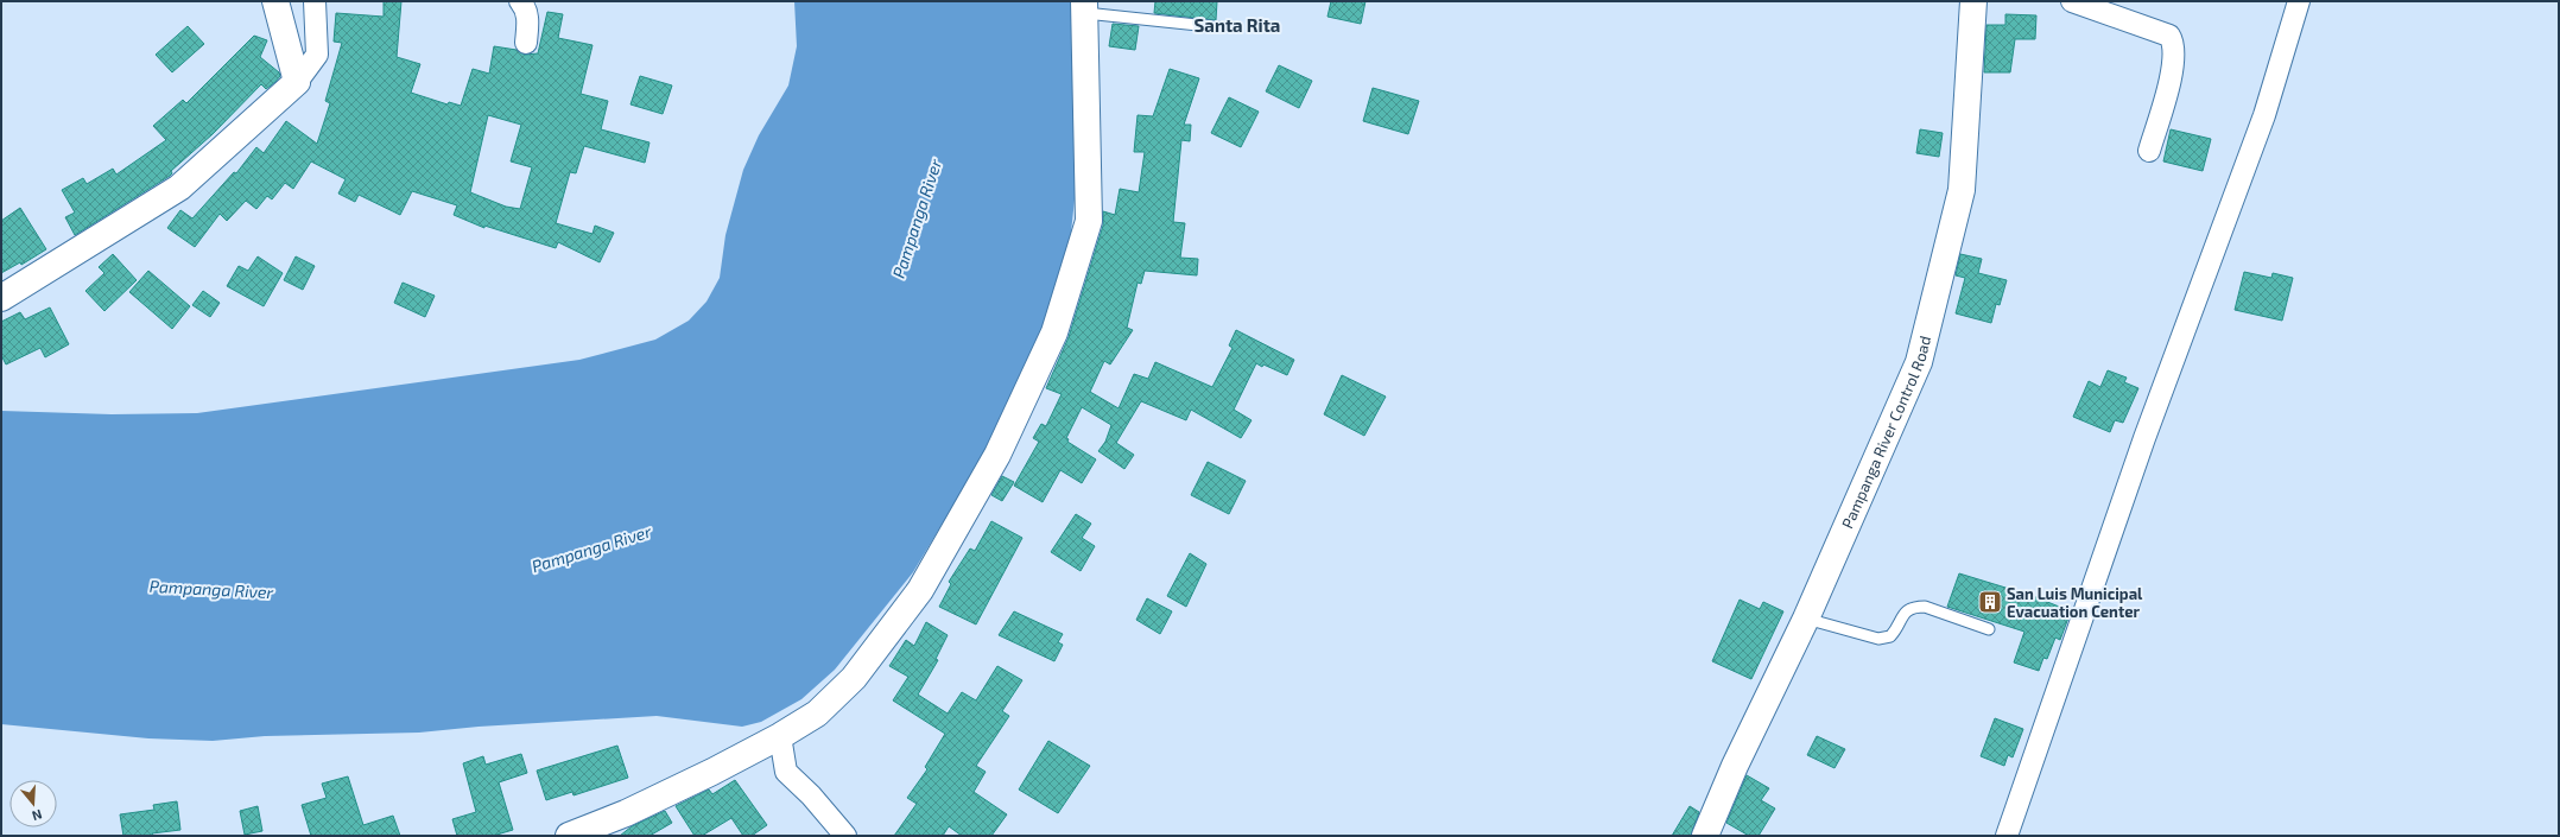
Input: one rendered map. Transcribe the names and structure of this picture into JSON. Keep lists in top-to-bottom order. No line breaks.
{"streets":{"street":["Pampanga River Control Road"]},"districts":["Santa Rita"],"water":["Pampanga River"],"places":{"building":["San Luis Municipal Evacuation Center"]},"north":"bottom"}
